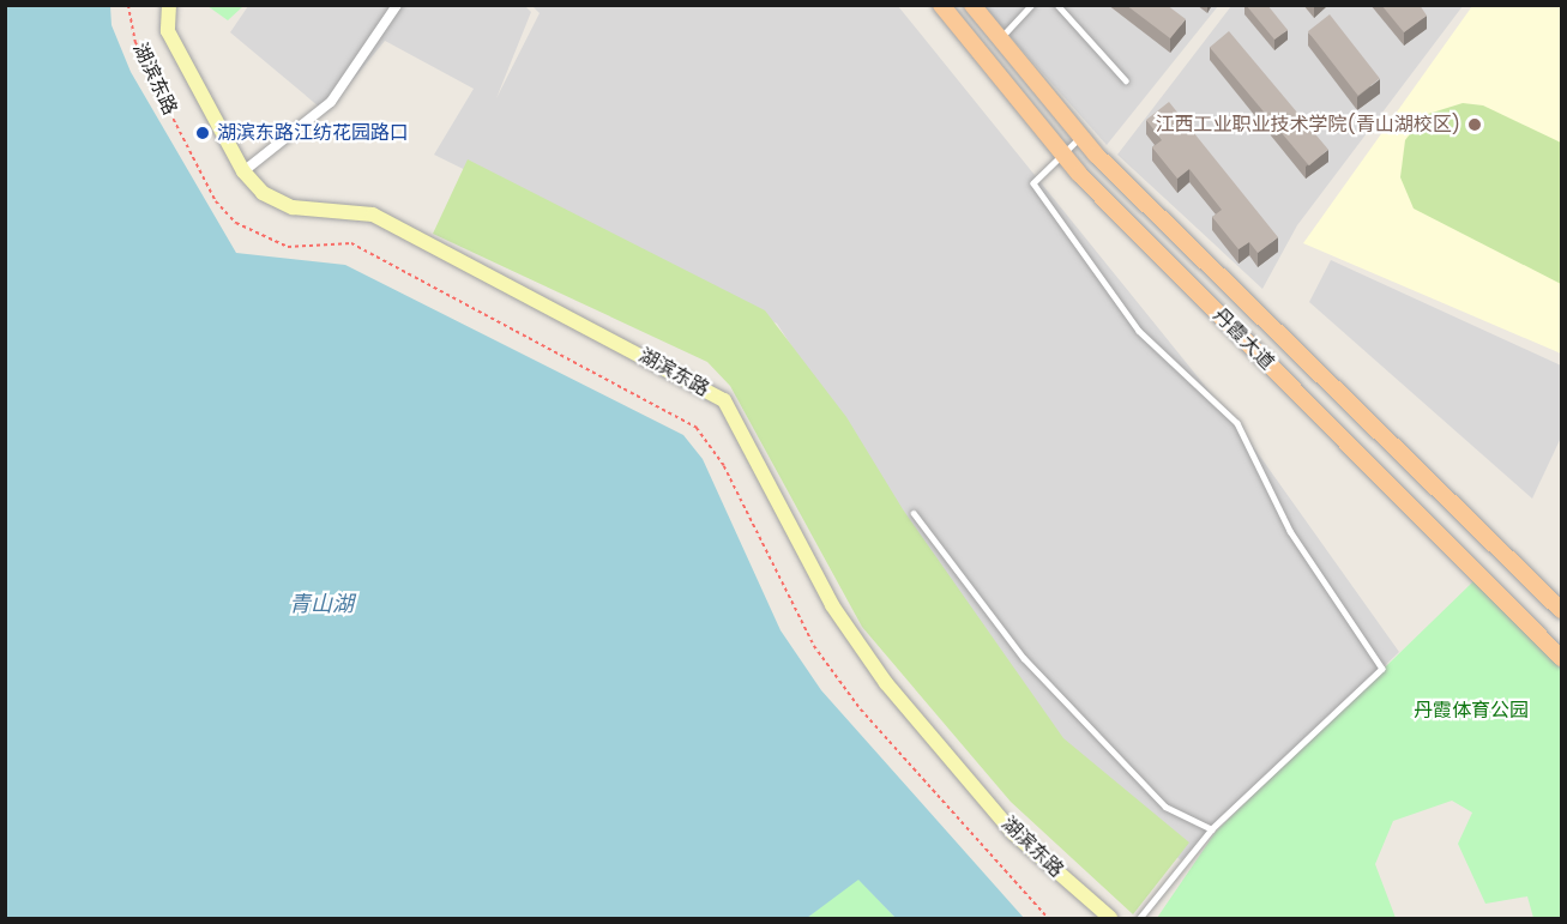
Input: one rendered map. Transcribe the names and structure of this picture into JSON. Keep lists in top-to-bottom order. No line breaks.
{"streets":{"main road":["丹霞大道"],"street":["湖滨东路"]},"water":["青山湖"],"parks":["丹霞体育公园"],"places":["江西工业职业技术学院(青山湖校区)","湖滨东路江纺花园路口"]}
